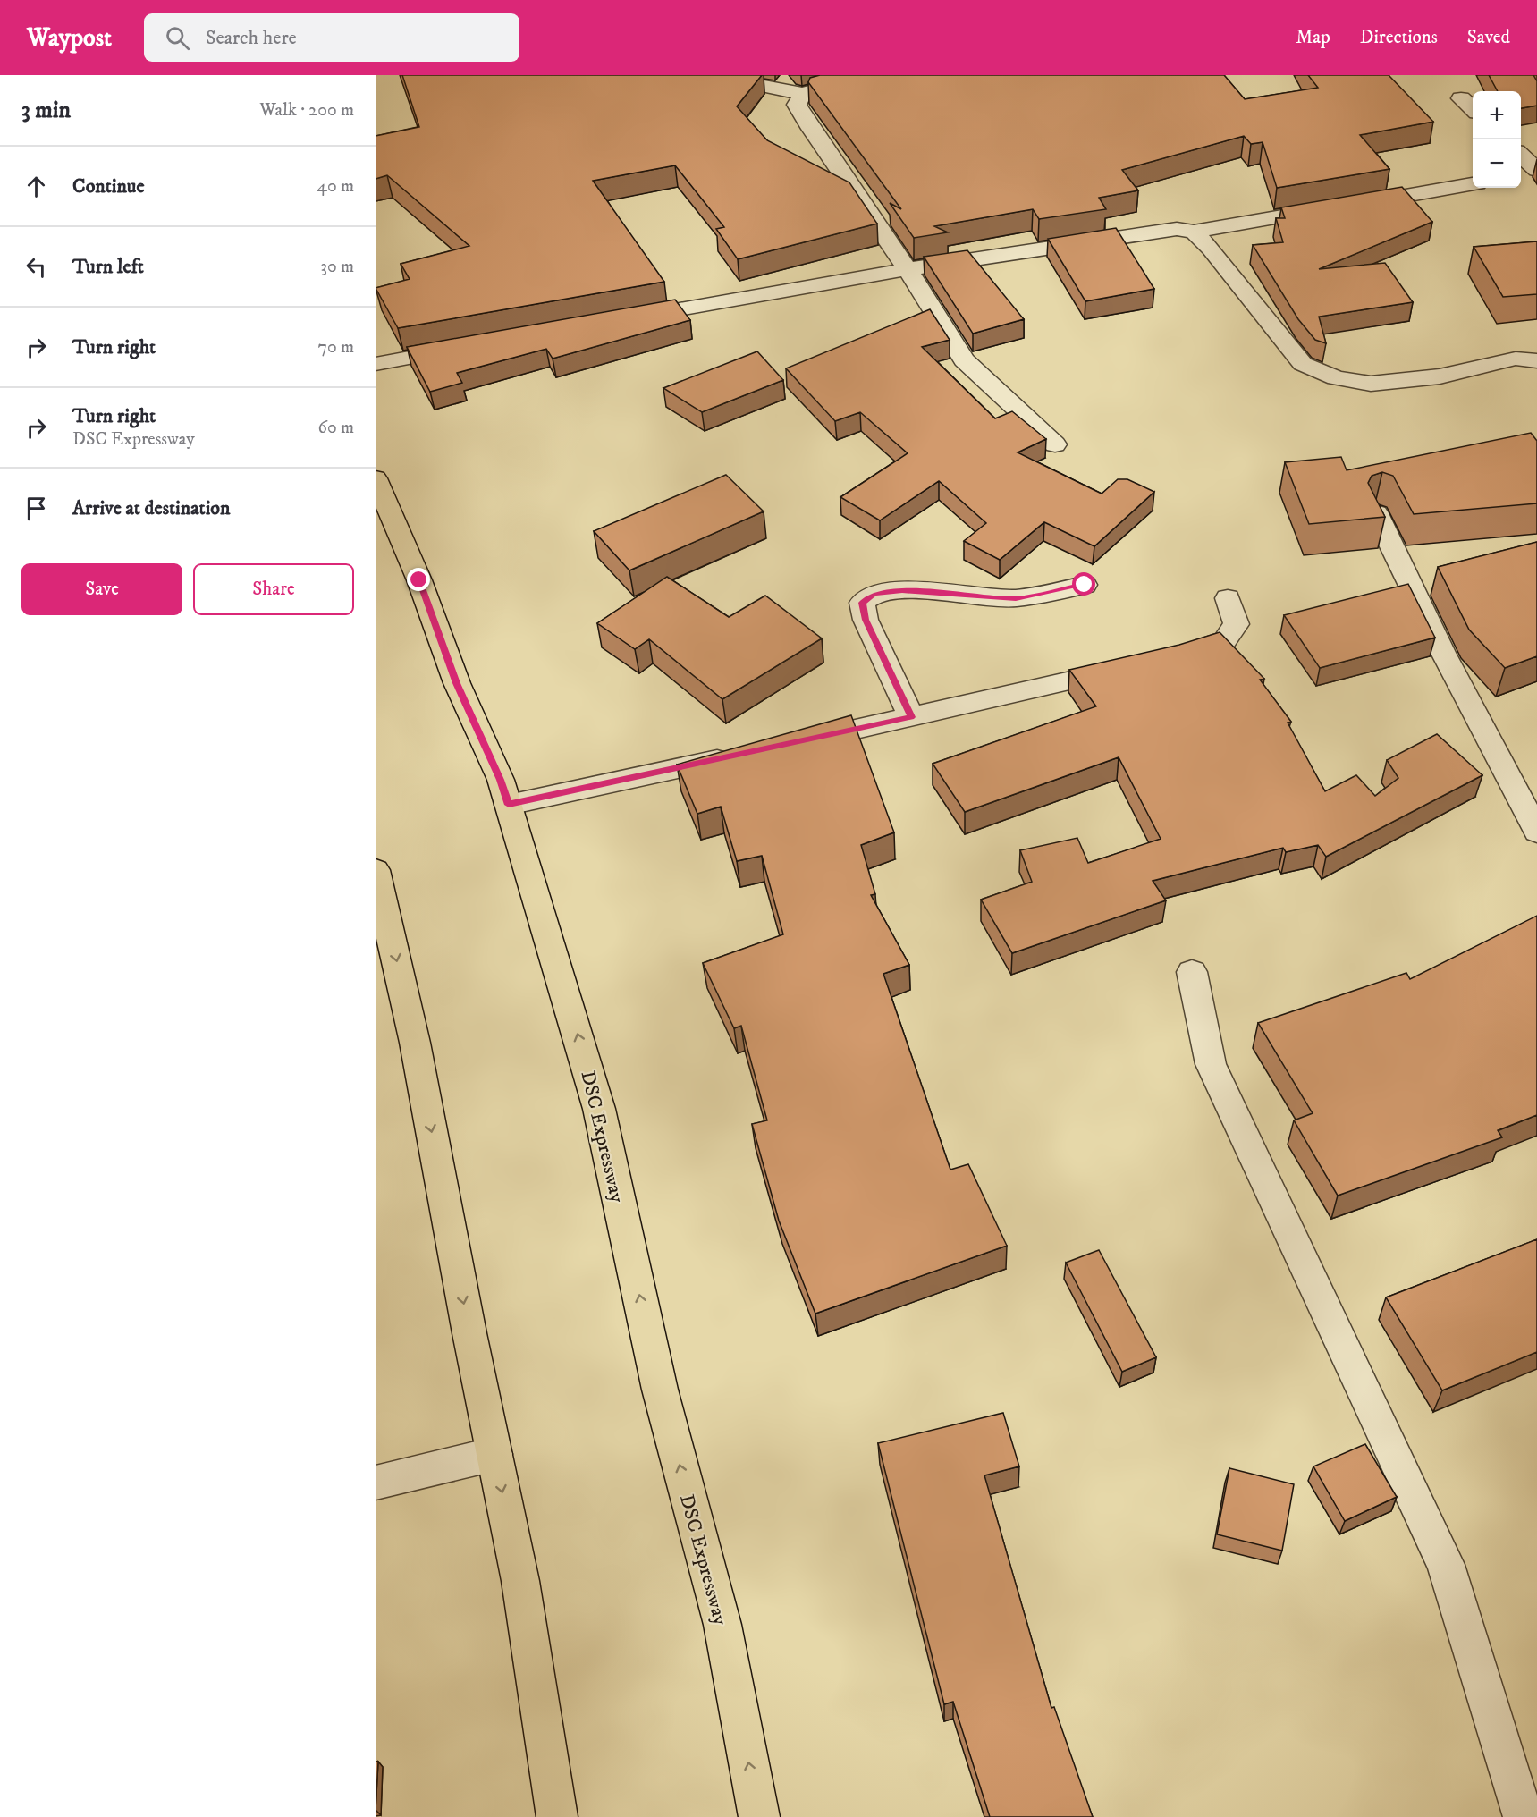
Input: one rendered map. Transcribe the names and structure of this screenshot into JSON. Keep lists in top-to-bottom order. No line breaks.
{"streets":{"main road":["DSC Expressway"]},"page":{"header":"Waypost","search":"Search here","nav":["Map","Directions","Saved"],"heading":["3 min","Walk · 200 m"],"map_buttons":["+","−"],"list":[["Continue","40 m"],["Turn left","30 m"],["Turn right","70 m"],["Turn right","DSC Expressway","60 m"],"Arrive at destination"],"buttons":["Save","Share"]}}
